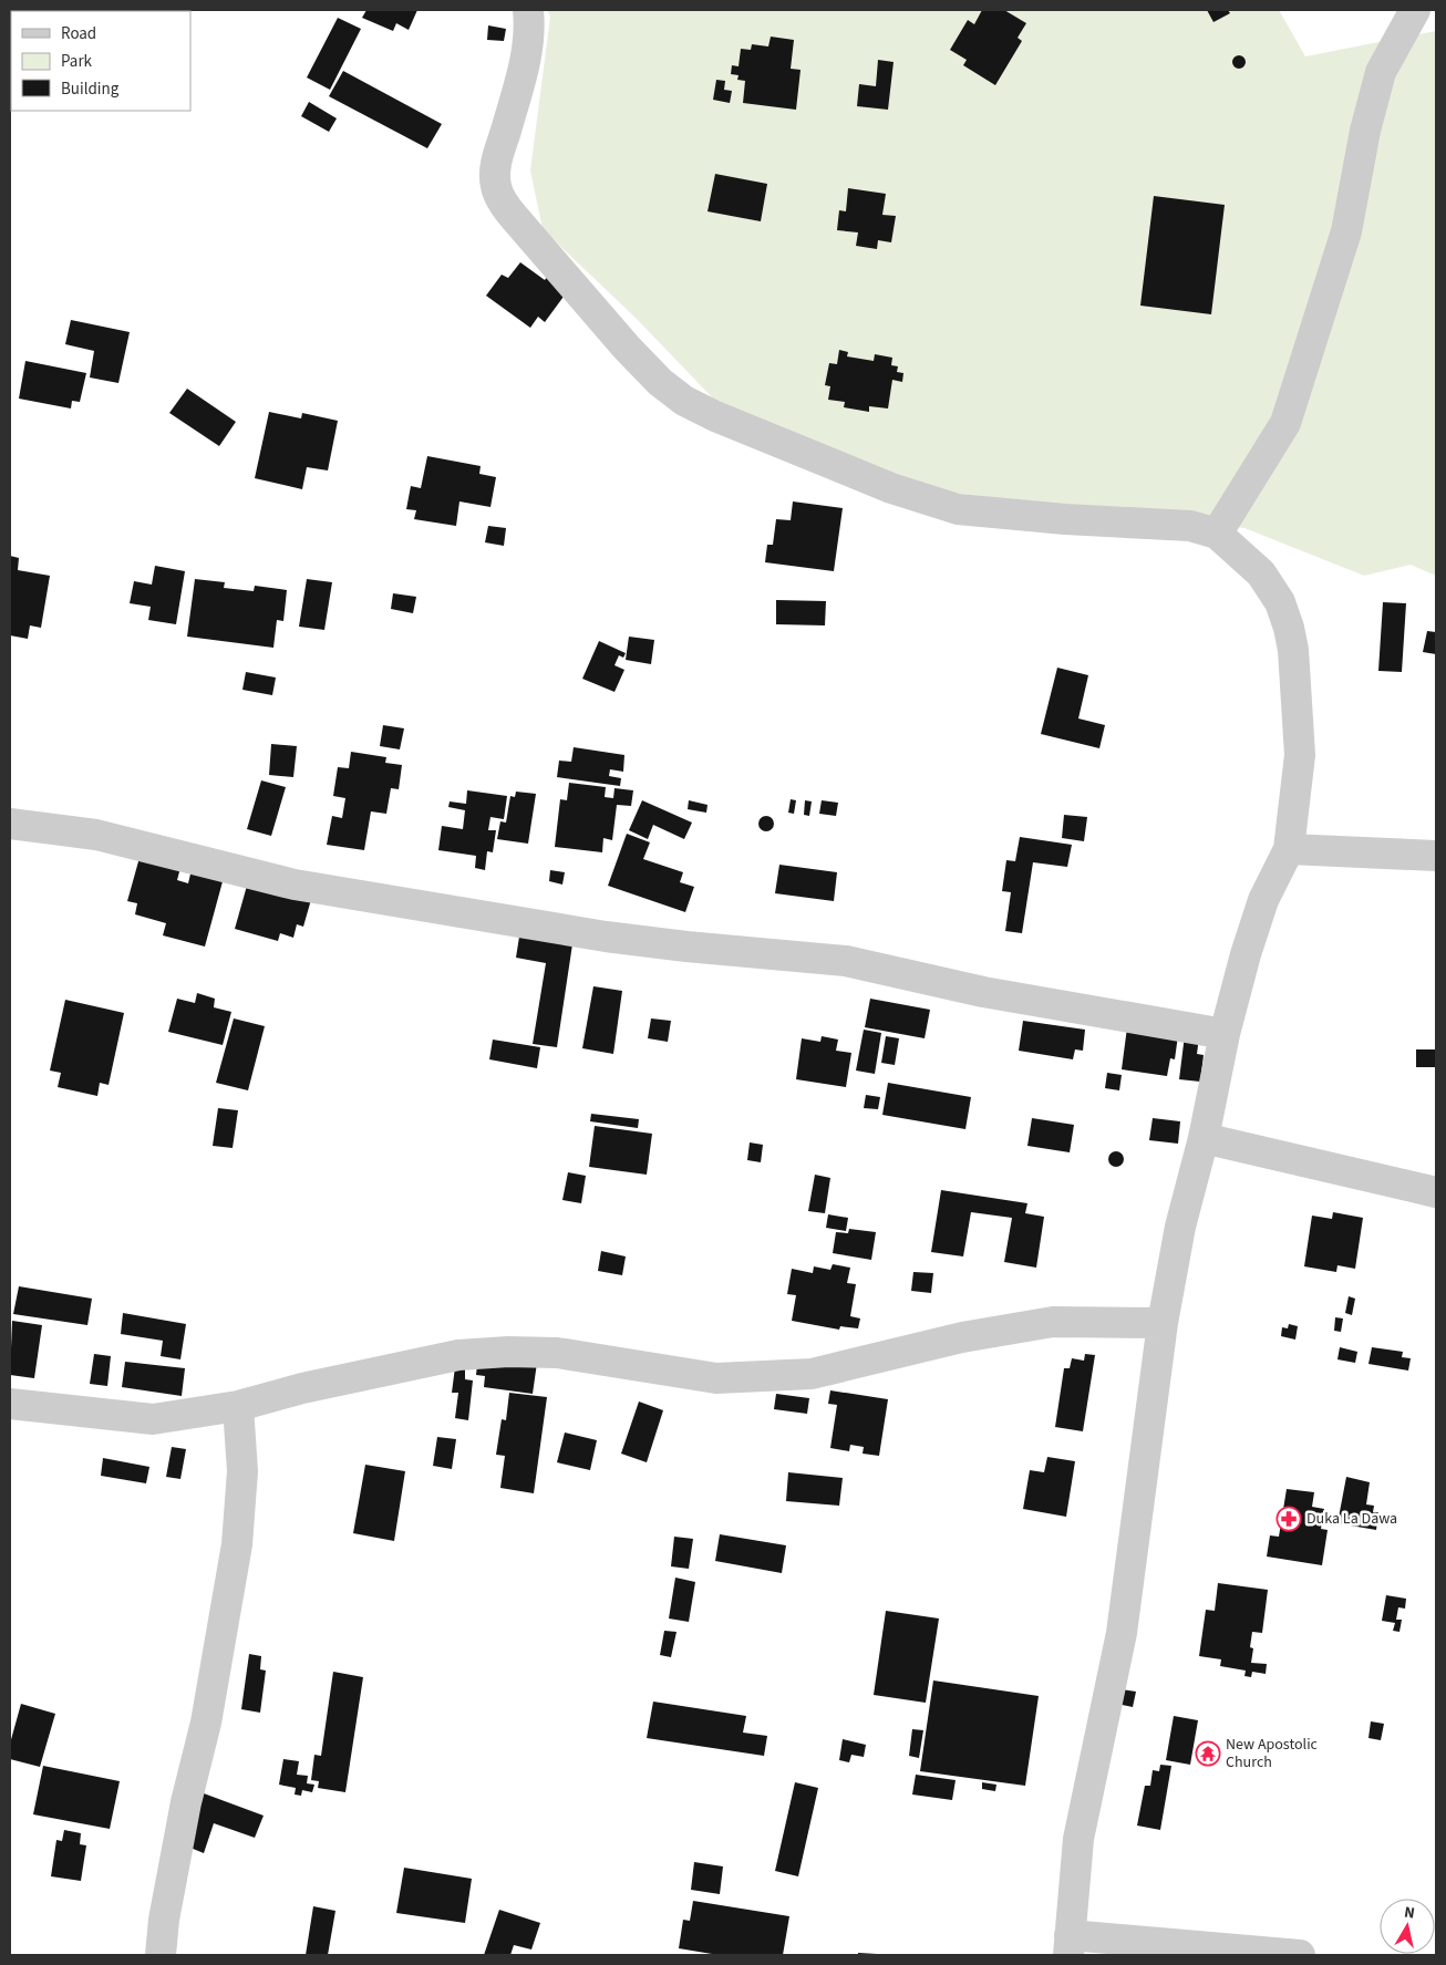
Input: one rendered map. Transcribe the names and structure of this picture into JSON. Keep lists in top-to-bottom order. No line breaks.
{"places":{"pharmacy":["Duka La Dawa"],"temple":["New Apostolic Church"]},"legend":["Road","Park","Building"],"north":"top"}
